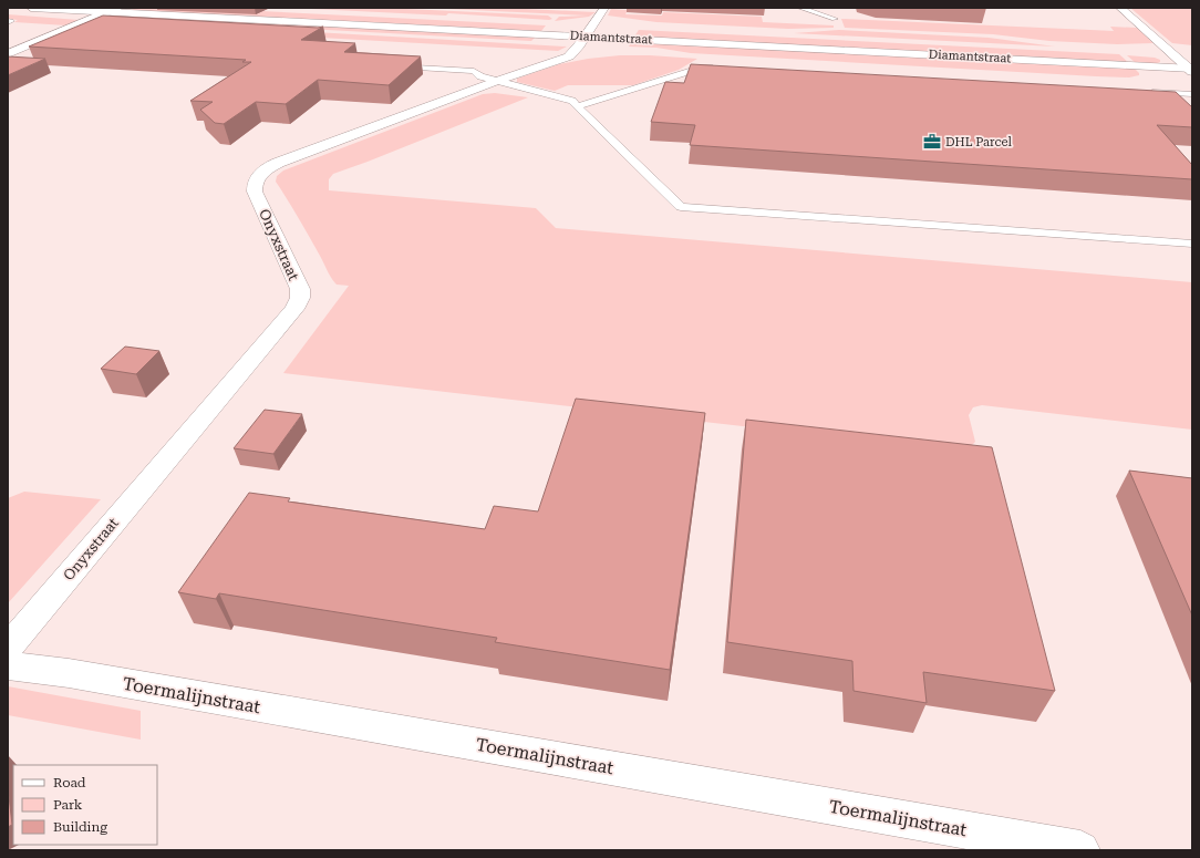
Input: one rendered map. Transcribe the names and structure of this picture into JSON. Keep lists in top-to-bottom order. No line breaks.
{"streets":{"street":["Diamantstraat","Onyxstraat","Toermalijnstraat"]},"crossings":[["Diamantstraat","Onyxstraat"]],"places":{"office":["DHL Parcel"]},"legend":["Road","Park","Building"]}
